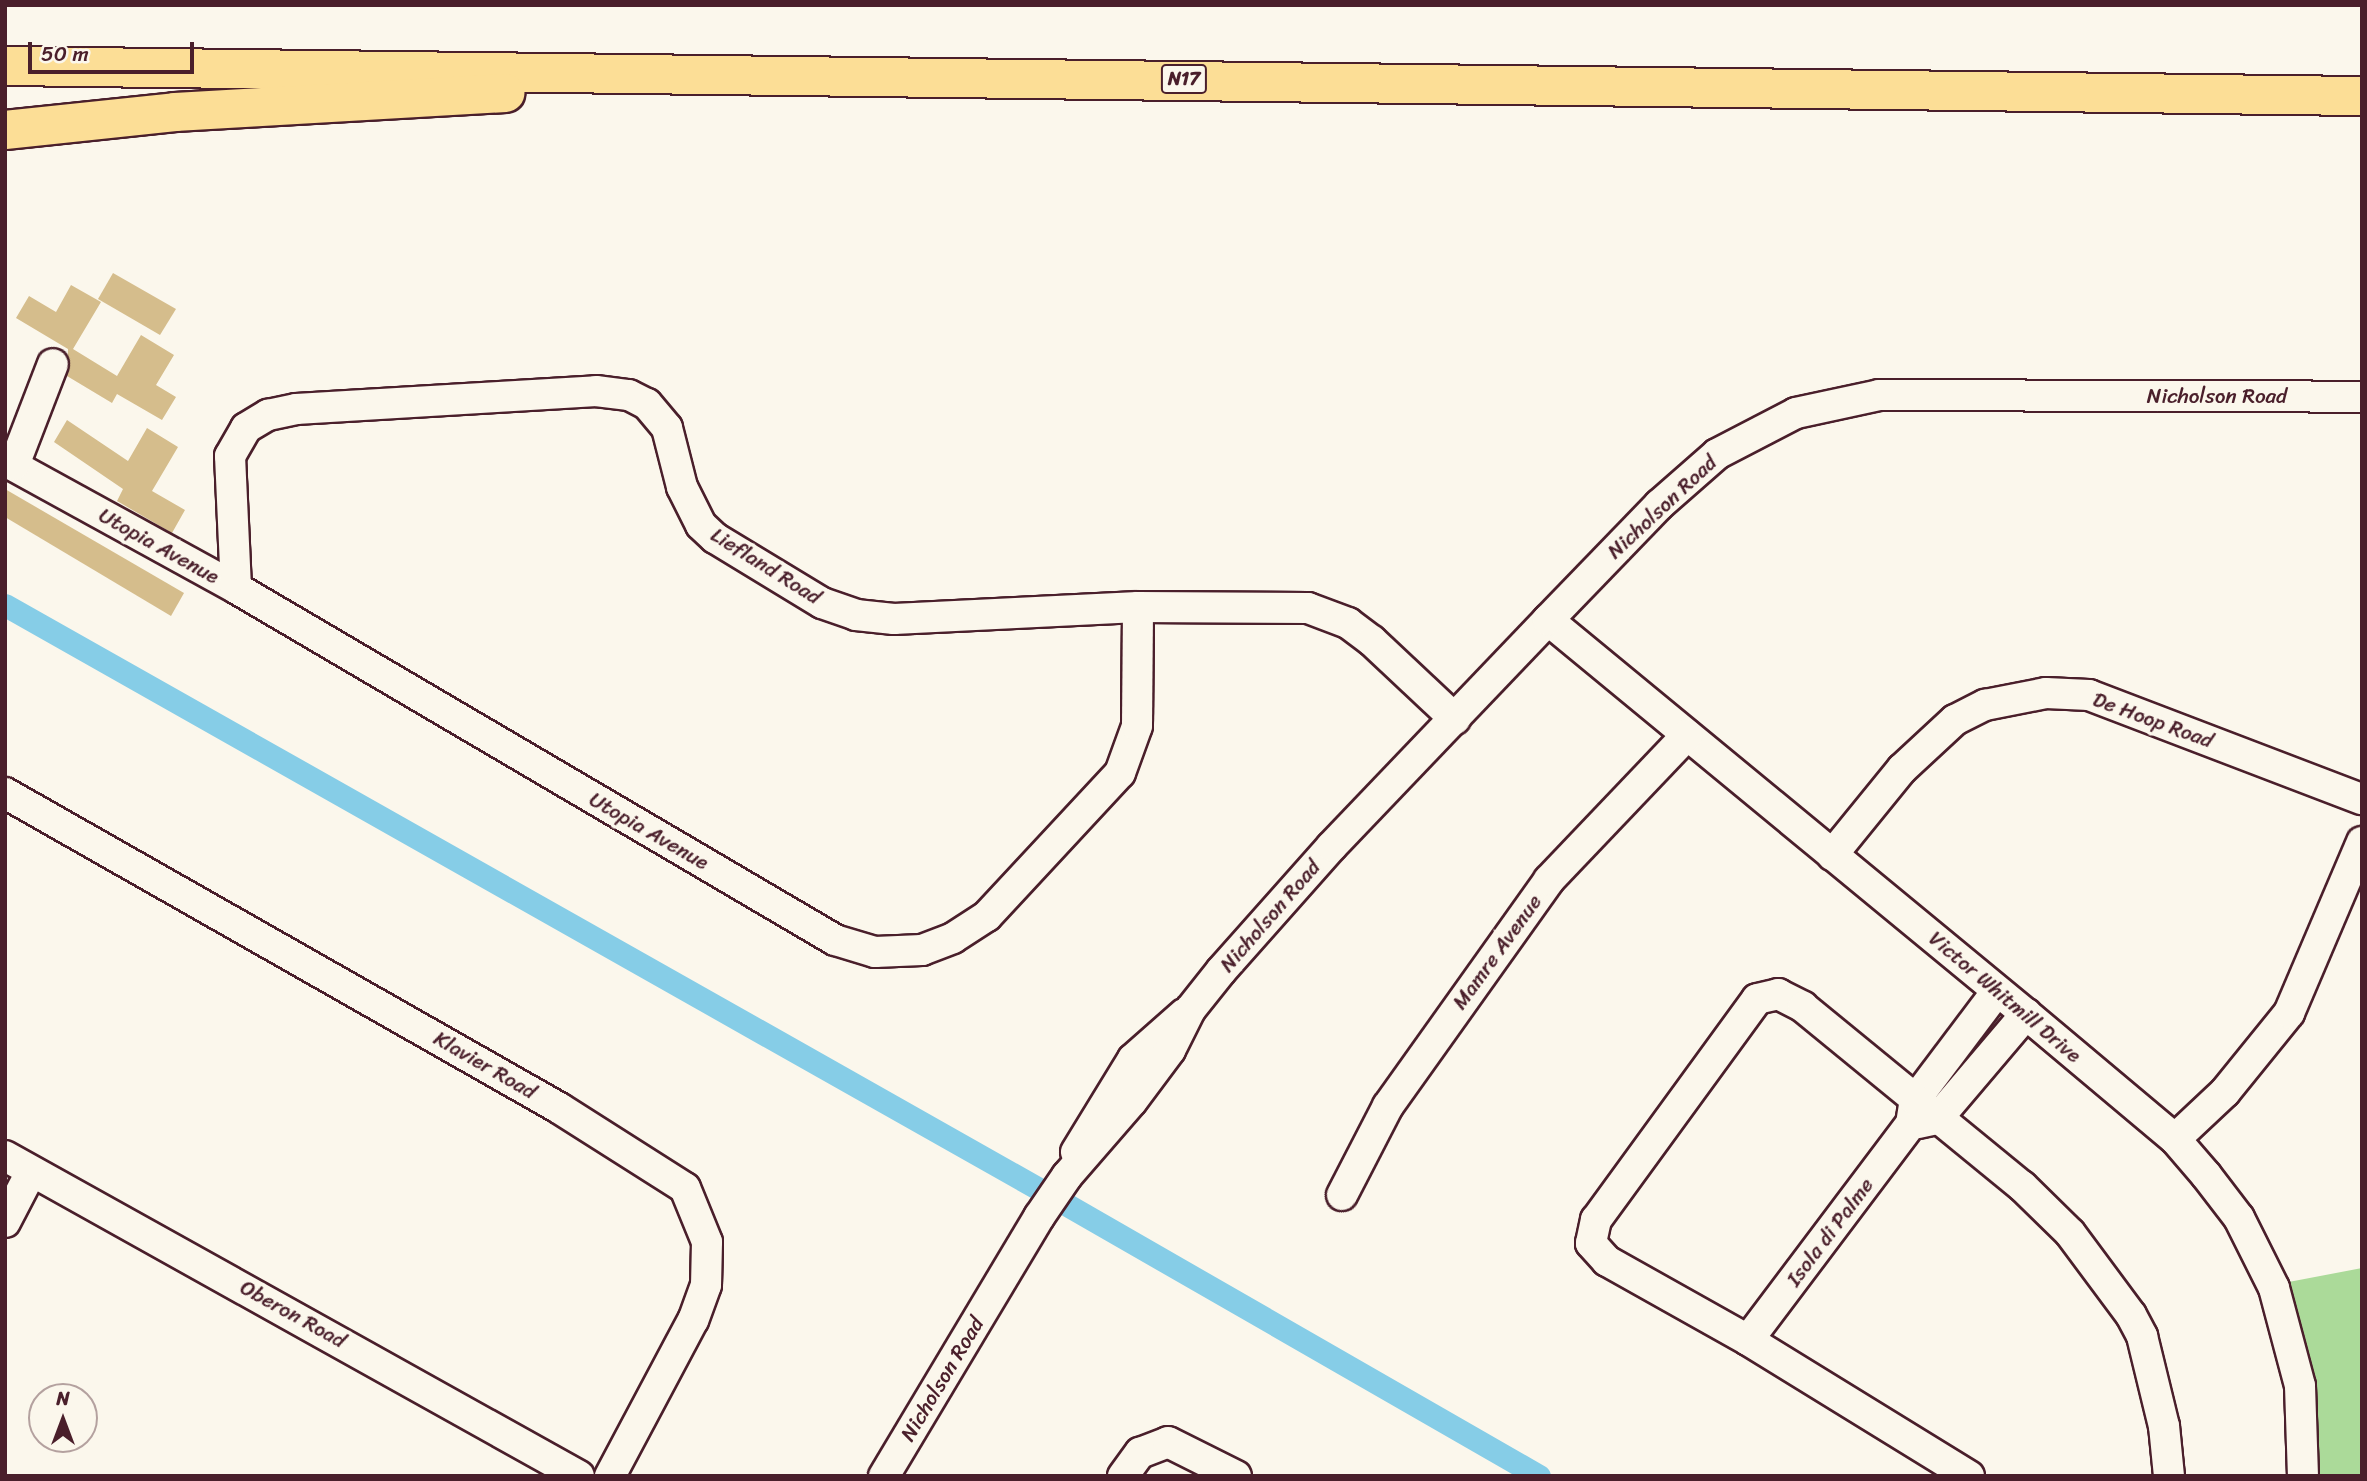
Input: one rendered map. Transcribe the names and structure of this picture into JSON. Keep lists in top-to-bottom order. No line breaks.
{"streets":{"highway":["N17"],"street":["Nicholson Road","Utopia Avenue","Liefland Road","De Hoop Road","Mamre Avenue","Victor Whitmill Drive","Klavier Road","Isola di Palme","Oberon Road"]},"crossings":[["Nicholson Road","Liefland Road"],["Nicholson Road","Victor Whitmill Drive"],["Utopia Avenue","Liefland Road"],["De Hoop Road","Victor Whitmill Drive"],["Mamre Avenue","Victor Whitmill Drive"],["Victor Whitmill Drive","Isola di Palme"]],"scale_bar":"50 m","north":"top"}
